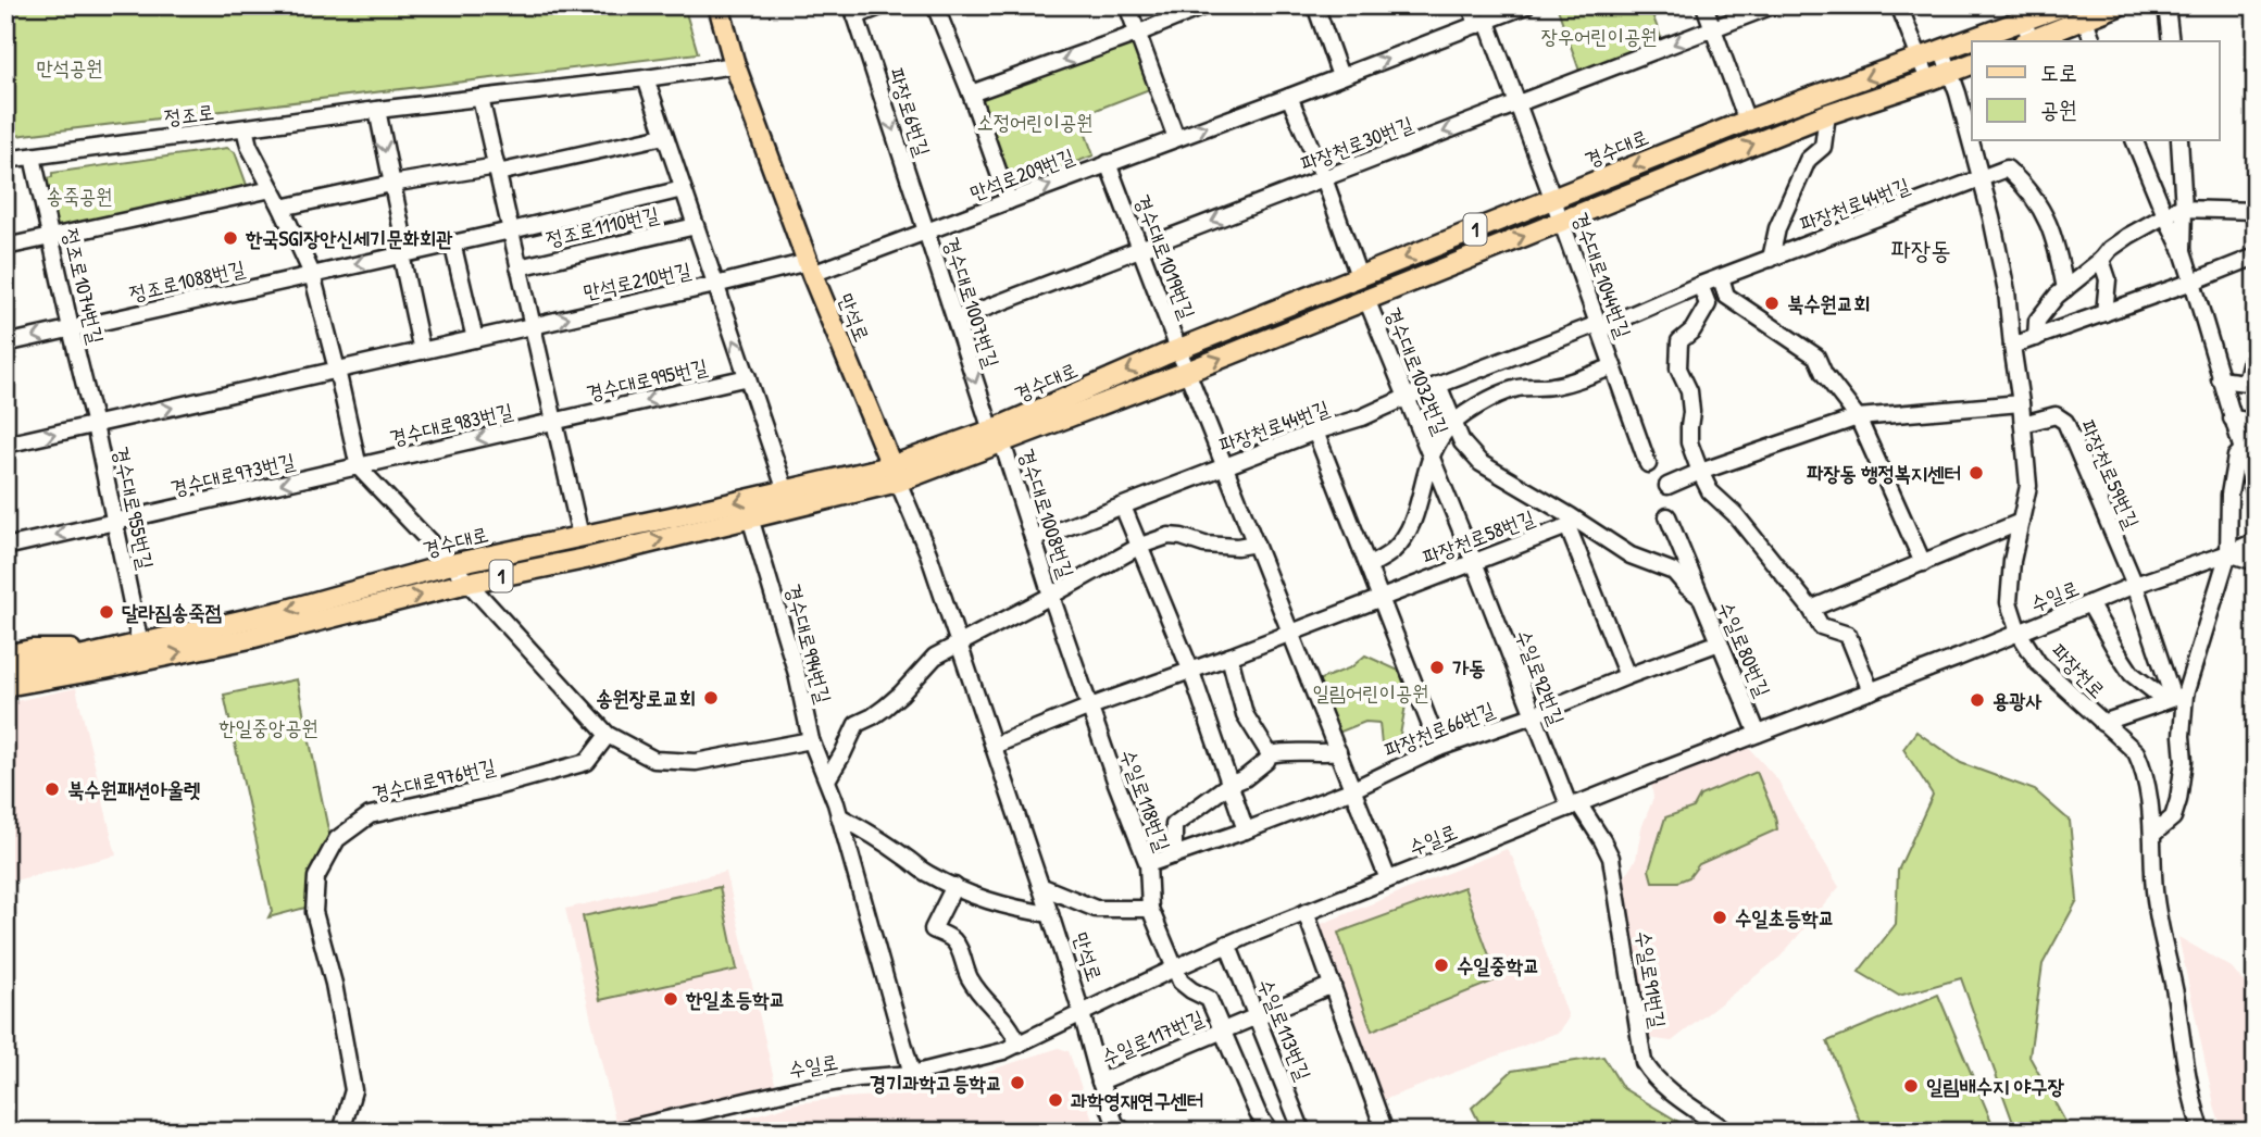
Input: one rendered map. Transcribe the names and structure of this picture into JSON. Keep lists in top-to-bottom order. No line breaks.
{"streets":{"main road":["경수대로","1","만석로"],"street":["파장로6번길","정조로","파장천로30번길","만석로209번길","파장천로44번길","정조로1110번길","경수대로1019번길","경수대로1044번길","정조로1088번길","만석로210번길","정조로1074번길","경수대로1007번길","경수대로1032번길","경수대로995번길","경수대로983번길","경수대로973번길","파장천로59번길","경수대로955번길","경수대로1008번길","파장천로58번길","수일로","경수대로994번길","수일로80번길","파장천로","수일로92번길","파장천로66번길","경수대로976번길","수일로118번길","수일로91번길","수일로113번길","수일로117번길"]},"crossings":[["파장로6번길","만석로209번길"],["파장로6번길","경수대로1007번길"],["정조로","정조로1110번길"],["정조로","정조로1074번길"],["정조로","만석로"],["파장천로30번길","경수대로1019번길"],["파장천로30번길","경수대로1044번길"],["파장천로30번길","경수대로1007번길"],["경수대로","경수대로1019번길"],["경수대로","경수대로1044번길"],["경수대로","경수대로1007번길"],["경수대로","만석로"],["경수대로","경수대로1032번길"],["경수대로","경수대로955번길"],["경수대로","경수대로1008번길"],["경수대로","경수대로994번길"],["경수대로","파장천로"],["만석로209번길","경수대로1019번길"],["만석로209번길","경수대로1044번길"],["만석로209번길","만석로210번길"],["만석로209번길","경수대로1007번길"],["만석로209번길","만석로"],["파장천로44번길","경수대로1019번길"],["파장천로44번길","경수대로1044번길"],["파장천로44번길","경수대로1032번길"],["파장천로44번길","경수대로1008번길"],["파장천로44번길","파장천로"],["정조로1110번길","정조로1088번길"],["정조로1110번길","만석로210번길"],["경수대로1019번길","경수대로1008번길"],["경수대로1019번길","파장천로58번길"],["경수대로1019번길","수일로"],["경수대로1019번길","파장천로66번길"],["경수대로1044번길","수일로80번길"],["정조로1088번길","정조로1074번길"],["만석로210번길","정조로1074번길"],["만석로210번길","만석로"],["만석로210번길","경수대로955번길"],["정조로1074번길","경수대로955번길"],["경수대로1007번길","경수대로1008번길"],["만석로","파장천로58번길"],["만석로","수일로"],["만석로","수일로117번길"],["경수대로1032번길","파장천로58번길"],["경수대로1032번길","수일로92번길"],["경수대로995번길","경수대로983번길"],["경수대로983번길","경수대로973번길"],["경수대로973번길","경수대로955번길"],["파장천로59번길","수일로"],["파장천로59번길","파장천로"],["경수대로1008번길","파장천로58번길"],["경수대로1008번길","수일로118번길"],["파장천로58번길","수일로92번길"],["파장천로58번길","파장천로66번길"],["파장천로58번길","수일로118번길"],["수일로","경수대로994번길"],["수일로","수일로80번길"],["수일로","파장천로"],["수일로","수일로92번길"],["수일로","수일로118번길"],["수일로","수일로91번길"],["수일로","수일로113번길"],["수일로","수일로117번길"],["수일로80번길","파장천로66번길"],["수일로92번길","파장천로66번길"],["수일로92번길","수일로91번길"],["파장천로66번길","수일로118번길"],["수일로118번길","수일로117번길"],["수일로113번길","수일로117번길"]],"one_way":["파장천로30번길","만석로210번길","경수대로1007번길","경수대로995번길","경수대로983번길","경수대로973번길"],"districts":["파장동"],"parks":["장우어린이공원","만석공원","소정어린이공원","송죽공원","일림어린이공원","한일중앙공원"],"places":["한국SGI장안신세기문화회관","북수원교회","파장동 행정복지센터","달라짐송죽점","가동","송원장로교회","용광사","북수원패션아울렛","수일초등학교","수일중학교","한일초등학교","경기과학고등학교","일림배수지 야구장","과학영재연구센터"],"legend":["도로","공원"]}
